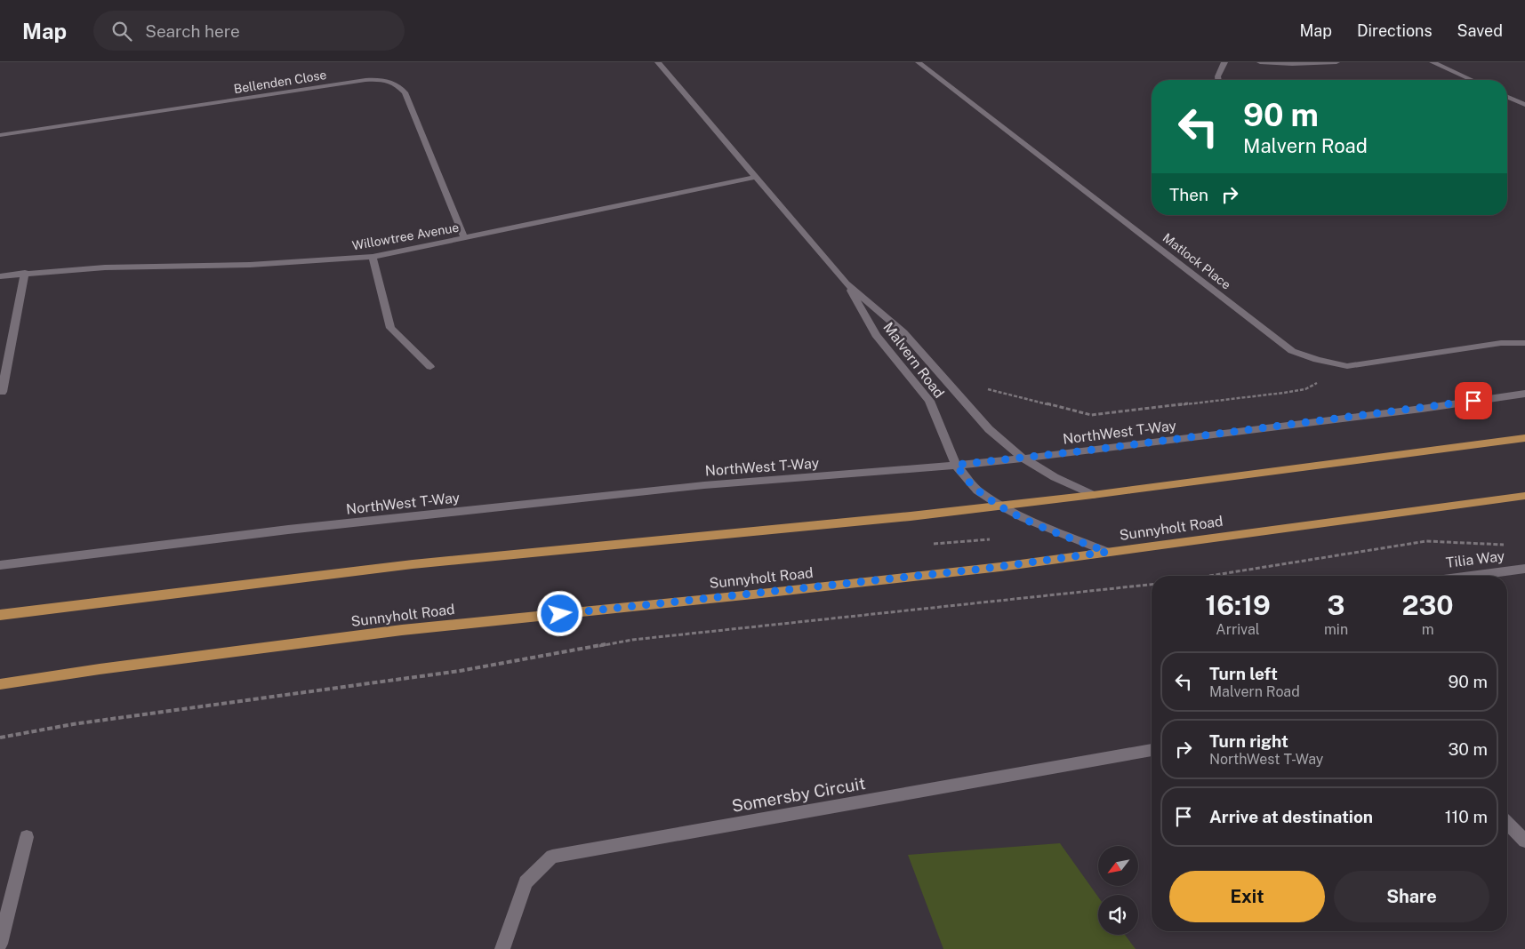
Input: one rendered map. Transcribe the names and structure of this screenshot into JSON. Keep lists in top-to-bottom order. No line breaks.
{"streets":{"main road":["Sunnyholt Road"],"street":["Bellenden Close","Willowtree Avenue","Matlock Place","Malvern Road","NorthWest T-Way","Tilia Way","Somersby Circuit"]},"crossings":[["Bellenden Close","Willowtree Avenue"],["Willowtree Avenue","Malvern Road"],["Malvern Road","NorthWest T-Way"],["Malvern Road","Sunnyholt Road"]],"north":"bottom left","page":{"header":"Map","search":"Search here","nav":["Map","Directions","Saved"],"turn":["90 m","Malvern Road"],"then":"Then","eta":["16:19","Arrival","3","min","230","m"],"list":[{"name":"Turn left","note":"Malvern Road","value":"90 m"},{"name":"Turn right","note":"NorthWest T-Way","value":"30 m"},{"name":"Arrive at destination","value":"110 m"}],"buttons":["Exit","Share"]}}
